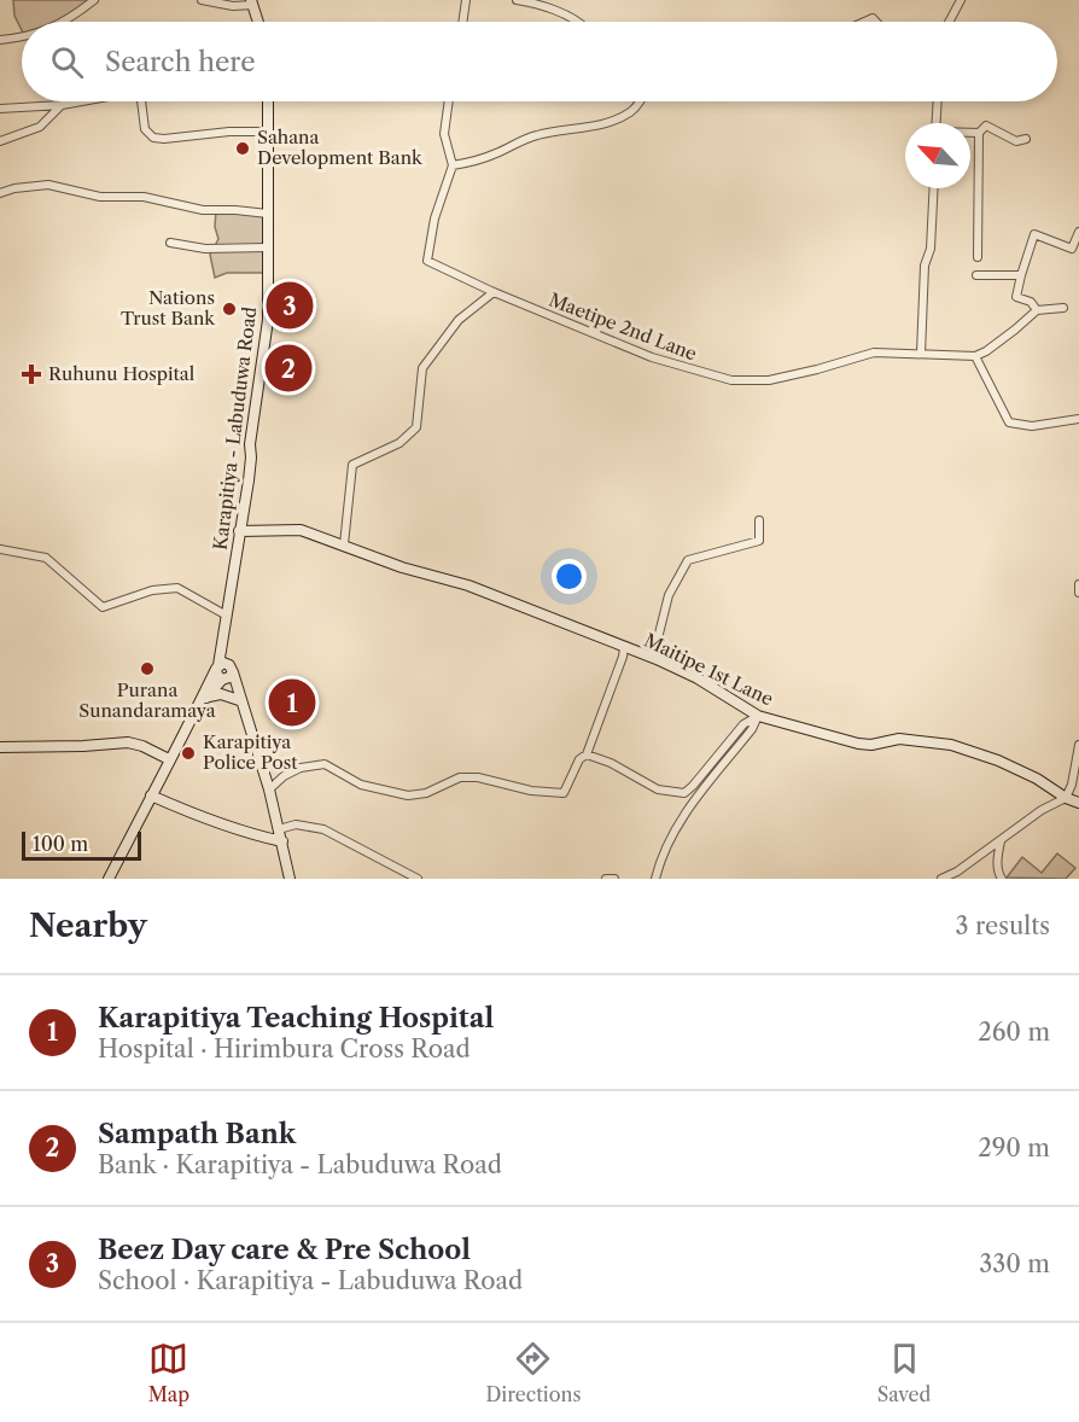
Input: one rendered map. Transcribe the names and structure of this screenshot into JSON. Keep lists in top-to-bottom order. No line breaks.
{"streets":{"street":["Maetipe 2nd Lane","Karapitiya - Labuduwa Road","Maitipe 1st Lane"]},"crossings":[["Karapitiya - Labuduwa Road","Maitipe 1st Lane"]],"places":{"other":["Sahana Development Bank","Nations Trust Bank","Purana Sunandaramaya","Karapitiya Police Post"],"health":["Ruhunu Hospital"]},"scale_bar":"100 m","north":"top left","page":{"search":"Search here","pins":["3","2","1"],"scale":"100 m","heading":["Nearby","3 results"],"list":[{"mark":"1","name":"Karapitiya Teaching Hospital","note":"Hospital · Hirimbura Cross Road","value":"260 m"},{"mark":"2","name":"Sampath Bank","note":"Bank · Karapitiya - Labuduwa Road","value":"290 m"},{"mark":"3","name":"Beez Day care & Pre School","note":"School · Karapitiya - Labuduwa Road","value":"330 m"}],"nav":["Map","Directions","Saved"]}}
